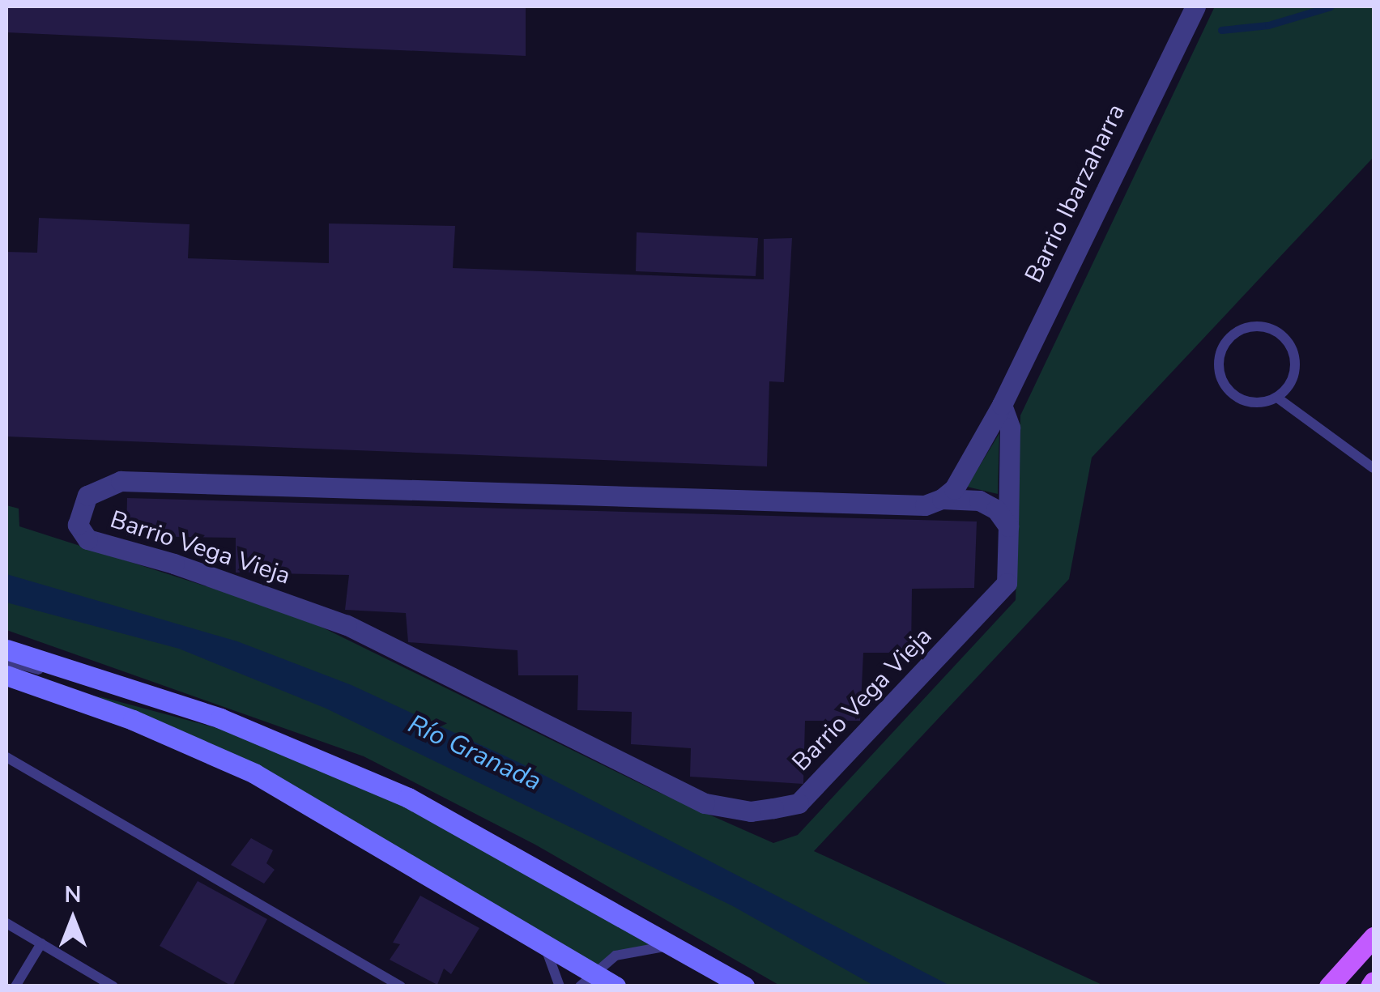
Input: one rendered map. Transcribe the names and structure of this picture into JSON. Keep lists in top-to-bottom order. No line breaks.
{"streets":{"street":["Barrio Ibarzaharra","Barrio Vega Vieja"]},"crossings":[["Barrio Ibarzaharra","Barrio Vega Vieja"]],"water":["Río Granada"],"north":"top"}
